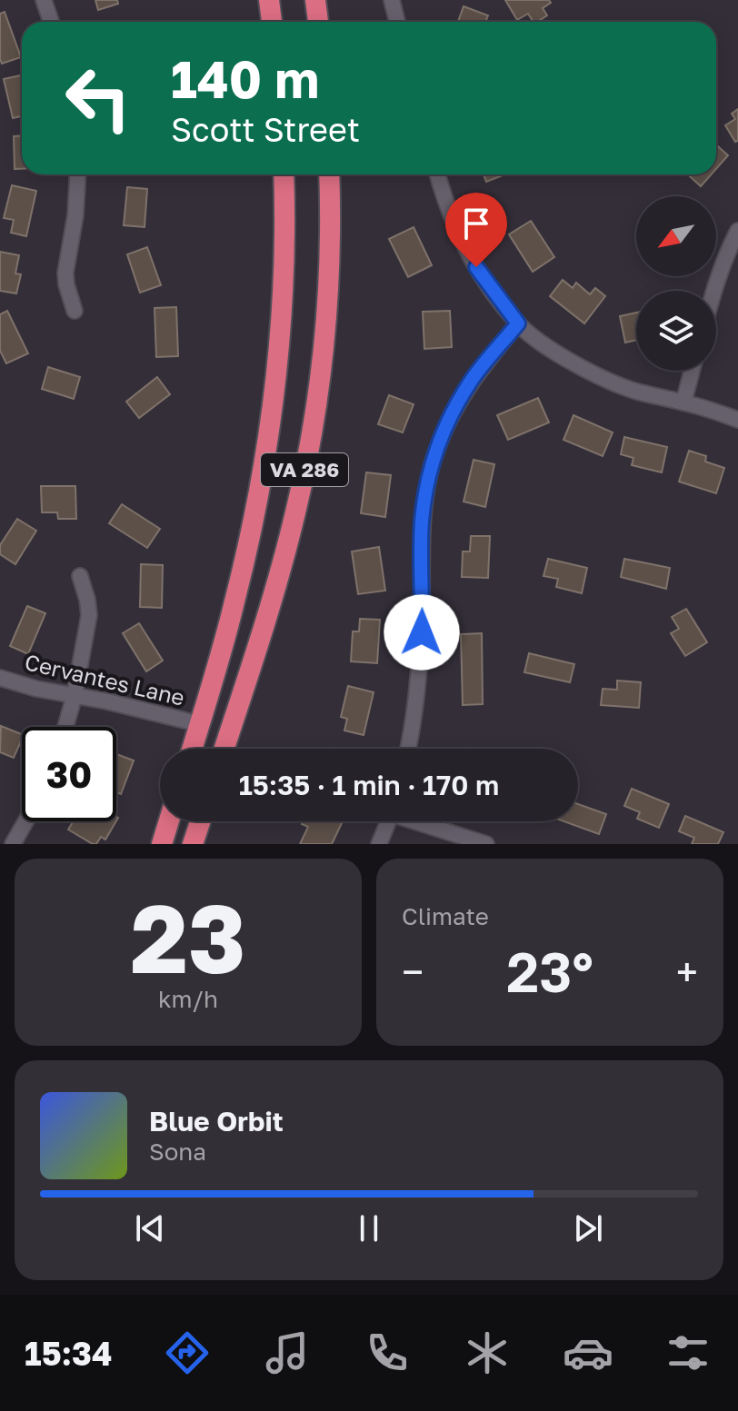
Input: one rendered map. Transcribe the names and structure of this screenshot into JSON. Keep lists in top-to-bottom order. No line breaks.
{"streets":{"highway":["VA 286"],"street":["Cervantes Lane"]},"crossings":[["VA 286","Cervantes Lane"]],"north":"bottom left","page":{"turn":["140 m","Scott Street"],"limit":"30","trip":"15:35 · 1 min · 170 m","tile":[["23","km/h"],"Climate"],"heat":["−","23°","+"],"song":["Blue Orbit","Sona"],"tabs":"15:34"}}
